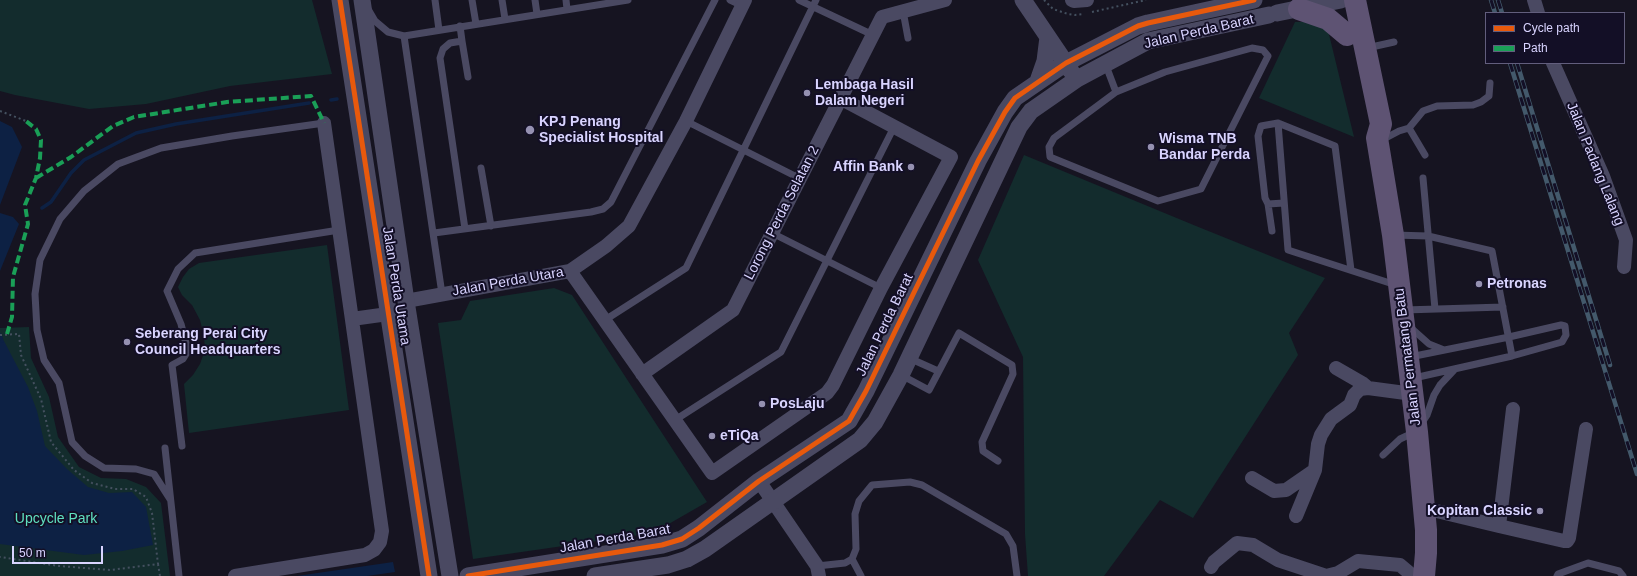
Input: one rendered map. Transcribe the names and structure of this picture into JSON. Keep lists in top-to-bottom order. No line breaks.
{"streets":{"main road":["Jalan Permatang Batu"],"street":["Jalan Perda Barat","Jalan Padang Lalang","Lorong Perda Selatan 2","Jalan Perda Utara","Jalan Perda Utama"]},"crossings":[["Jalan Perda Barat","Jalan Permatang Batu"],["Jalan Perda Utara","Jalan Perda Utama"]],"parks":["Upcycle Park"],"places":["Lembaga Hasil Dalam Negeri","KPJ Penang Specialist Hospital","Wisma TNB Bandar Perda","Affin Bank","Petronas","Seberang Perai City Council Headquarters","PosLaju","eTiQa","Kopitan Classic"],"legend":["Cycle path","Path"],"scale_bar":"50 m"}
